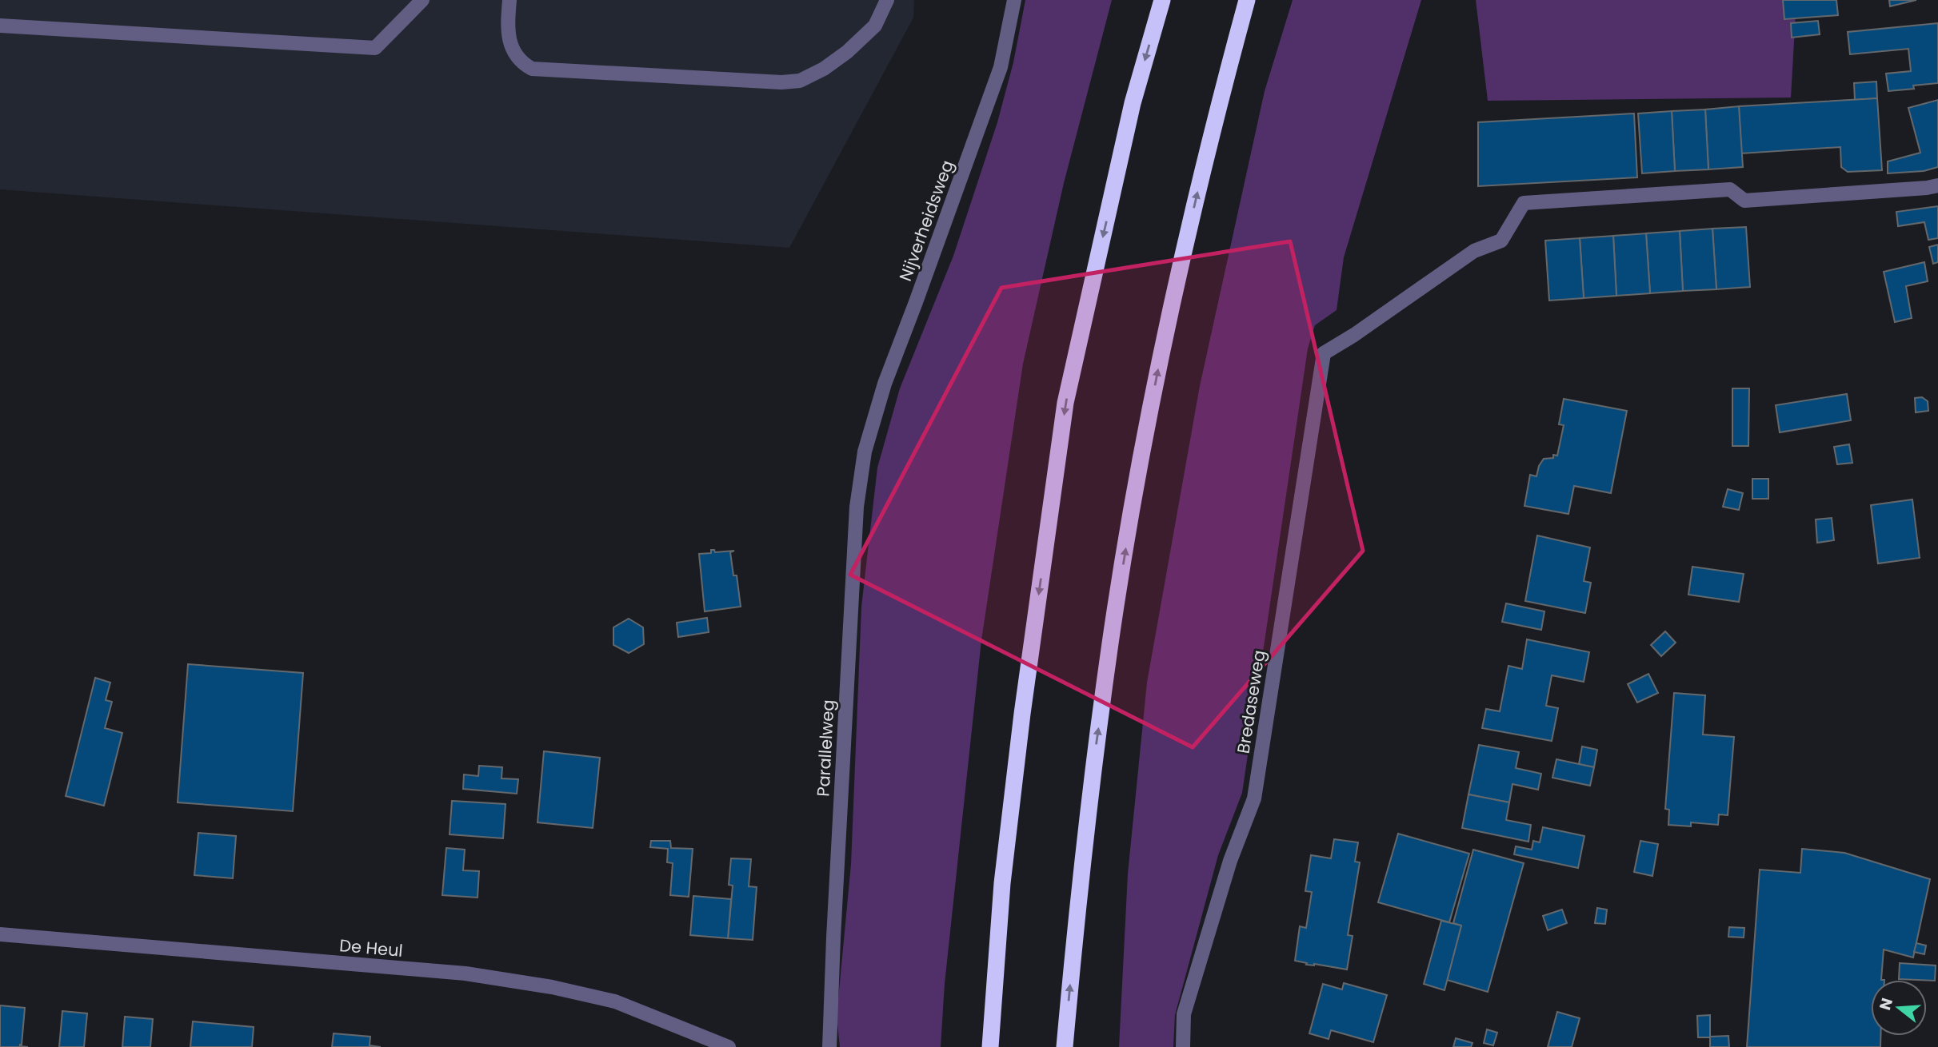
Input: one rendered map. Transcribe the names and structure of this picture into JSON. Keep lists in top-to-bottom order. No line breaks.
{"streets":{"street":["Nijverheidsweg","Bredaseweg","Parallelweg","De Heul"]},"crossings":[["Nijverheidsweg","Parallelweg"]],"north":"left"}
